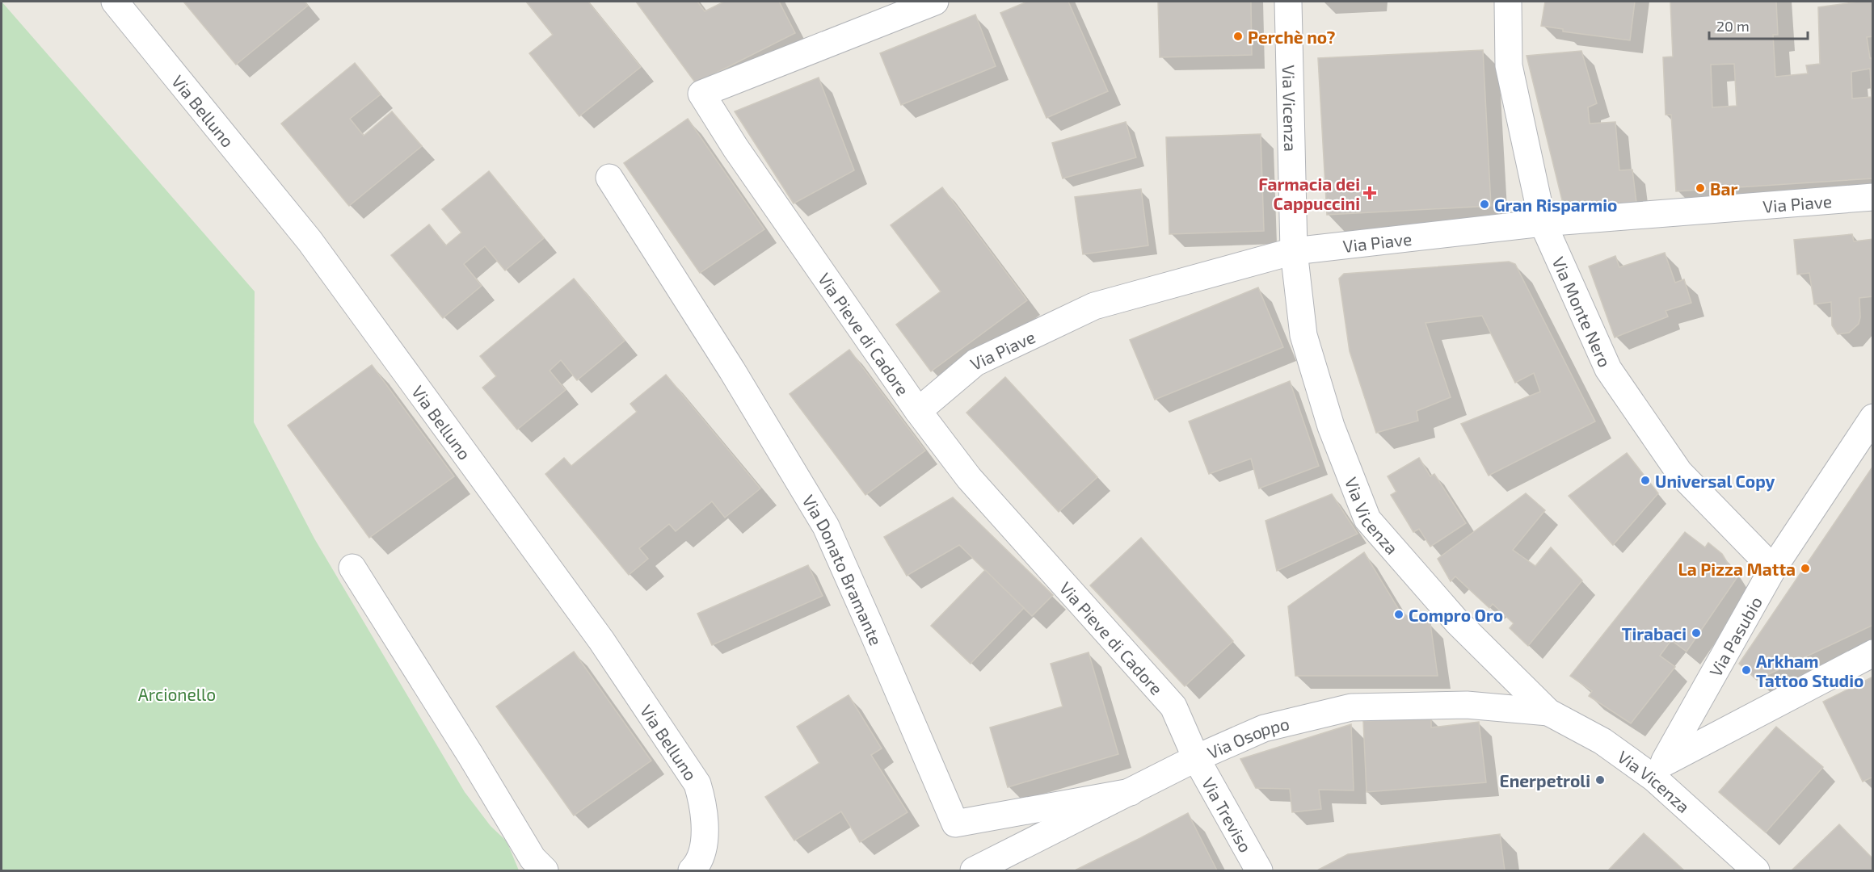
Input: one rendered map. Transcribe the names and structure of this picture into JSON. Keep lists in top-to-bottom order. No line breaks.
{"streets":{"street":["Via Vicenza","Via Belluno","Via Piave","Via Monte Nero","Via Pieve di Cadore","Via Donato Bramante","Via Pasubio","Via Osoppo","Via Treviso"]},"crossings":[["Via Vicenza","Via Piave"],["Via Vicenza","Via Pasubio"],["Via Vicenza","Via Osoppo"],["Via Piave","Via Monte Nero"],["Via Piave","Via Pieve di Cadore"],["Via Monte Nero","Via Pasubio"],["Via Pieve di Cadore","Via Osoppo"],["Via Pieve di Cadore","Via Treviso"],["Via Donato Bramante","Via Osoppo"],["Via Osoppo","Via Treviso"]],"parks":["Arcionello"],"places":{"other":["Perchè no?","Bar","Gran Risparmio","Universal Copy","La Pizza Matta","Compro Oro","Tirabaci","Arkham Tattoo Studio","Enerpetroli"],"health":["Farmacia dei Cappuccini"]},"scale_bar":"20 m"}
